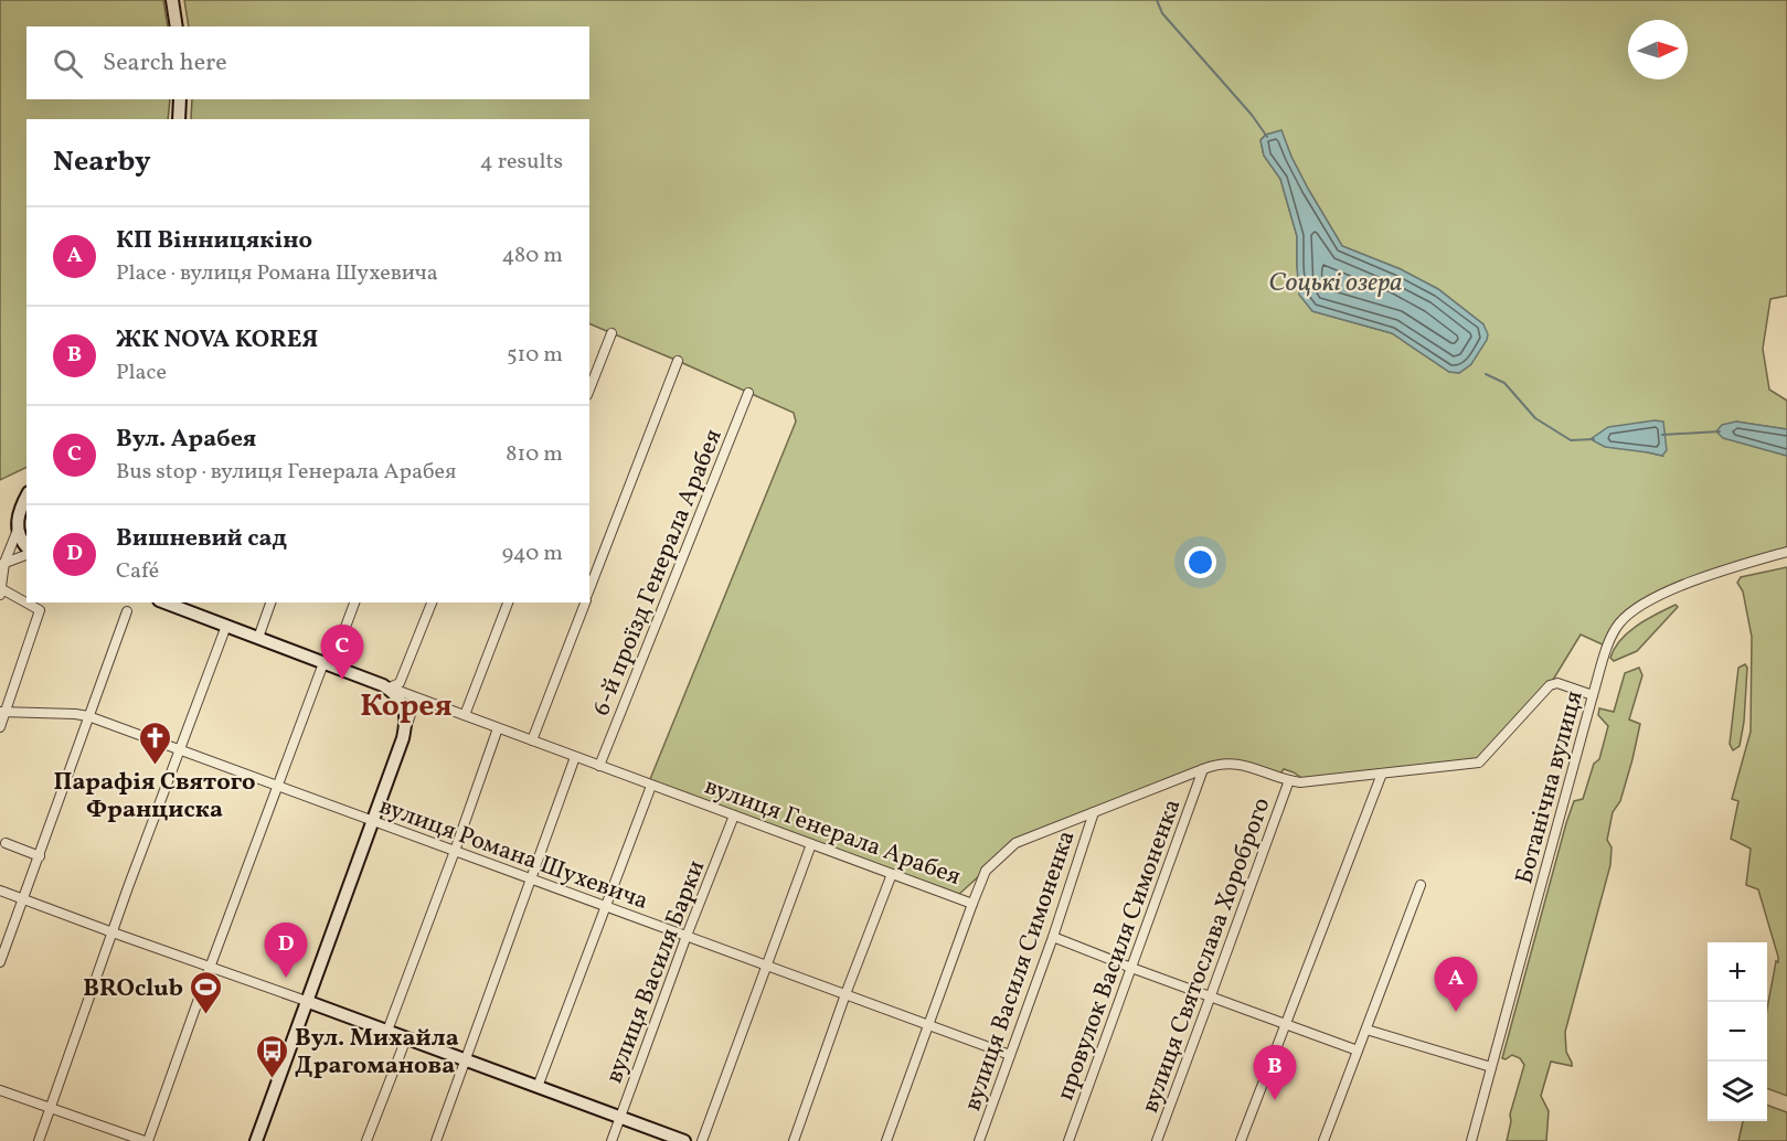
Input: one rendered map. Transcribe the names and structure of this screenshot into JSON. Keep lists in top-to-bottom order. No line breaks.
{"streets":{"street":["6-й проїзд Генерала Арабея","Ботанічна вулиця","вулиця Генерала Арабея","вулиця Романа Шухевича","провулок Василя Симоненка","вулиця Святослава Хороброго","вулиця Василя Симоненка","вулиця Василя Барки"]},"crossings":[["6-й проїзд Генерала Арабея","вулиця Генерала Арабея"],["Ботанічна вулиця","вулиця Генерала Арабея"],["вулиця Генерала Арабея","провулок Василя Симоненка"],["вулиця Генерала Арабея","вулиця Святослава Хороброго"],["вулиця Генерала Арабея","вулиця Василя Симоненка"],["вулиця Генерала Арабея","вулиця Василя Барки"],["вулиця Романа Шухевича","вулиця Василя Симоненка"],["вулиця Романа Шухевича","вулиця Василя Барки"]],"districts":["Корея"],"water":["Соцькі озера"],"places":{"church":["Парафія Святого Франциска"],"sports":["BROclub"],"bus stop":["Вул. Михайла Драгоманова"]},"north":"right","page":{"search":"Search here","heading":["Nearby","4 results"],"list":[{"mark":"A","name":"КП Вінницякіно","note":"Place · вулиця Романа Шухевича","value":"480 m"},{"mark":"B","name":"ЖК NOVA KOREЯ","note":"Place","value":"510 m"},{"mark":"C","name":"Вул. Арабея","note":"Bus stop · вулиця Генерала Арабея","value":"810 m"},{"mark":"D","name":"Вишневий сад","note":"Café","value":"940 m"}],"pins":["C","D","A","B"],"map_buttons":["+","−"]}}
